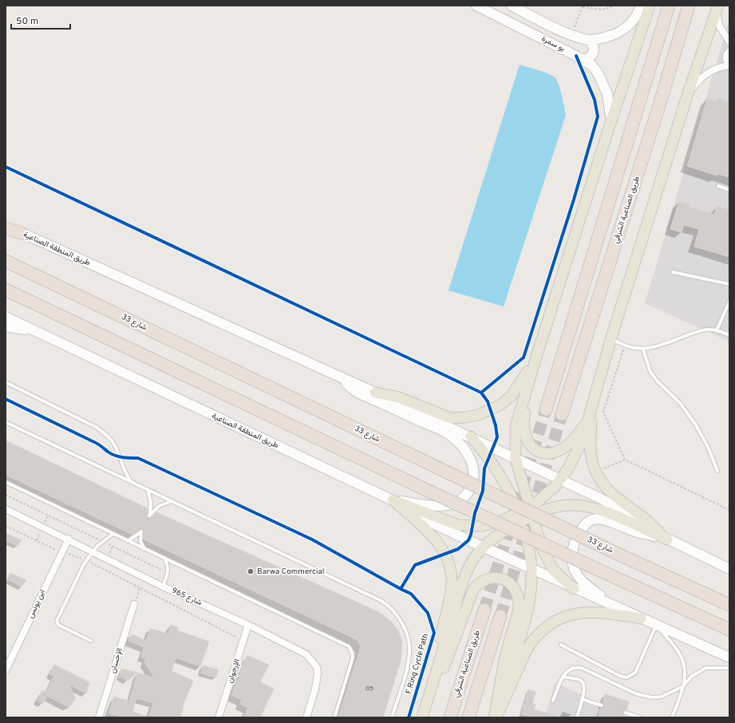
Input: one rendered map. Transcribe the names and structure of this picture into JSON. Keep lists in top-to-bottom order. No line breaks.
{"streets":{"highway":["طريق الصناعية الشرقي","شارع 33"],"street":["بو سمرة","طريق المنطقة الصناعية","شارع 965","ابن يونس","الإحسان","الإرجوان"],"cycle path":["F Ring Cycle Path"]},"crossings":[["شارع 965","ابن يونس"],["شارع 965","الإرجوان"]],"places":["Barwa Commercial"],"house_numbers":["05"],"scale_bar":"50 m"}
